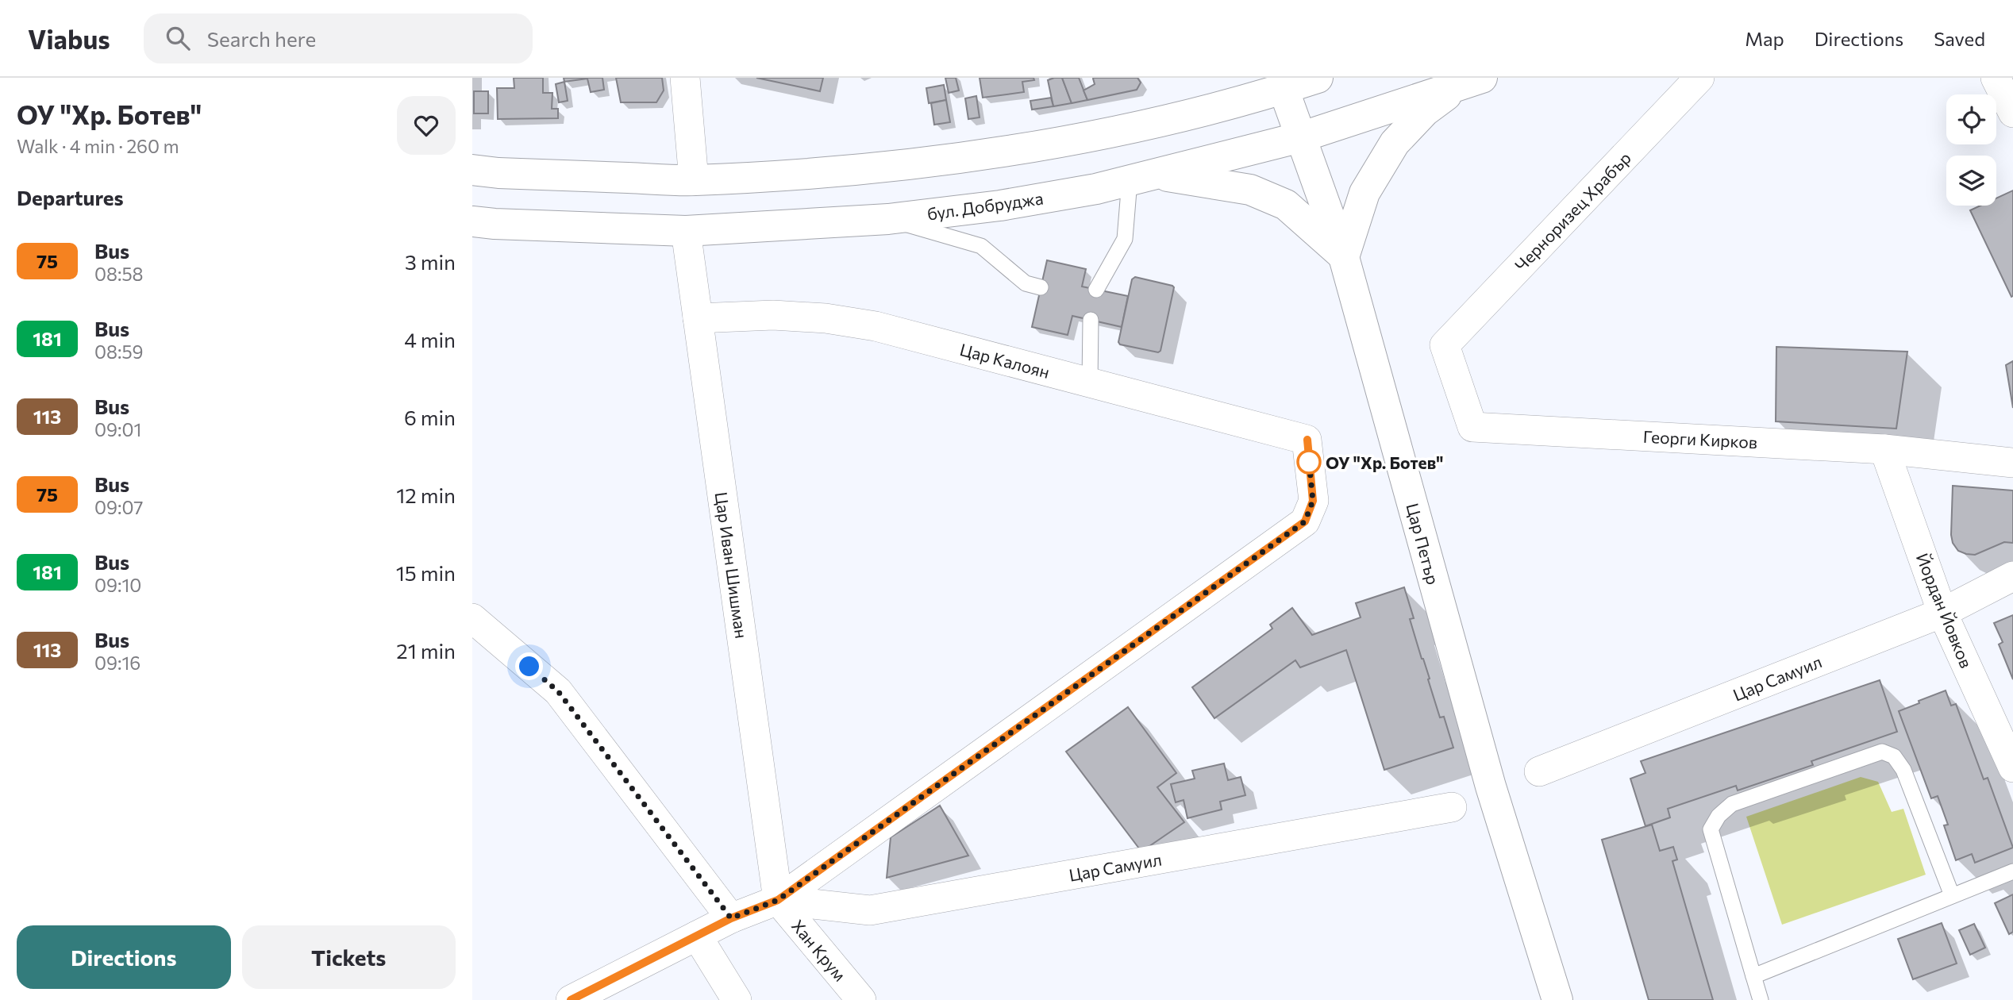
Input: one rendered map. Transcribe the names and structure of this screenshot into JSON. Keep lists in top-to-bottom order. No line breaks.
{"streets":{"main road":["бул. Добруджа","Цар Петър"],"street":["Черноризец Храбър","Цар Калоян","Георги Кирков","Цар Иван Шишман","Йордан Йовков","Цар Самуил","Хан Крум"]},"crossings":[["бул. Добруджа","Цар Петър"],["бул. Добруджа","Цар Иван Шишман"],["Черноризец Храбър","Георги Кирков"],["Цар Калоян","Цар Иван Шишман"],["Цар Калоян","Цар Самуил"],["Цар Калоян","Хан Крум"],["Георги Кирков","Йордан Йовков"],["Цар Иван Шишман","Цар Самуил"],["Цар Иван Шишман","Хан Крум"],["Йордан Йовков","Цар Самуил"],["Цар Самуил","Хан Крум"]],"places":["ОУ \"Хр. Ботев\""],"lines":["bus line 75"],"page":{"header":"Viabus","search":"Search here","nav":["Map","Directions","Saved"],"heading":[["ОУ \"Хр. Ботев\"","Walk · 4 min · 260 m"],"Departures"],"list":[{"mark":"75","name":"Bus","note":"08:58","value":"3 min"},{"mark":"181","name":"Bus","note":"08:59","value":"4 min"},{"mark":"113","name":"Bus","note":"09:01","value":"6 min"},{"mark":"75","name":"Bus","note":"09:07","value":"12 min"},{"mark":"181","name":"Bus","note":"09:10","value":"15 min"},{"mark":"113","name":"Bus","note":"09:16","value":"21 min"}],"buttons":["Directions","Tickets"]}}
